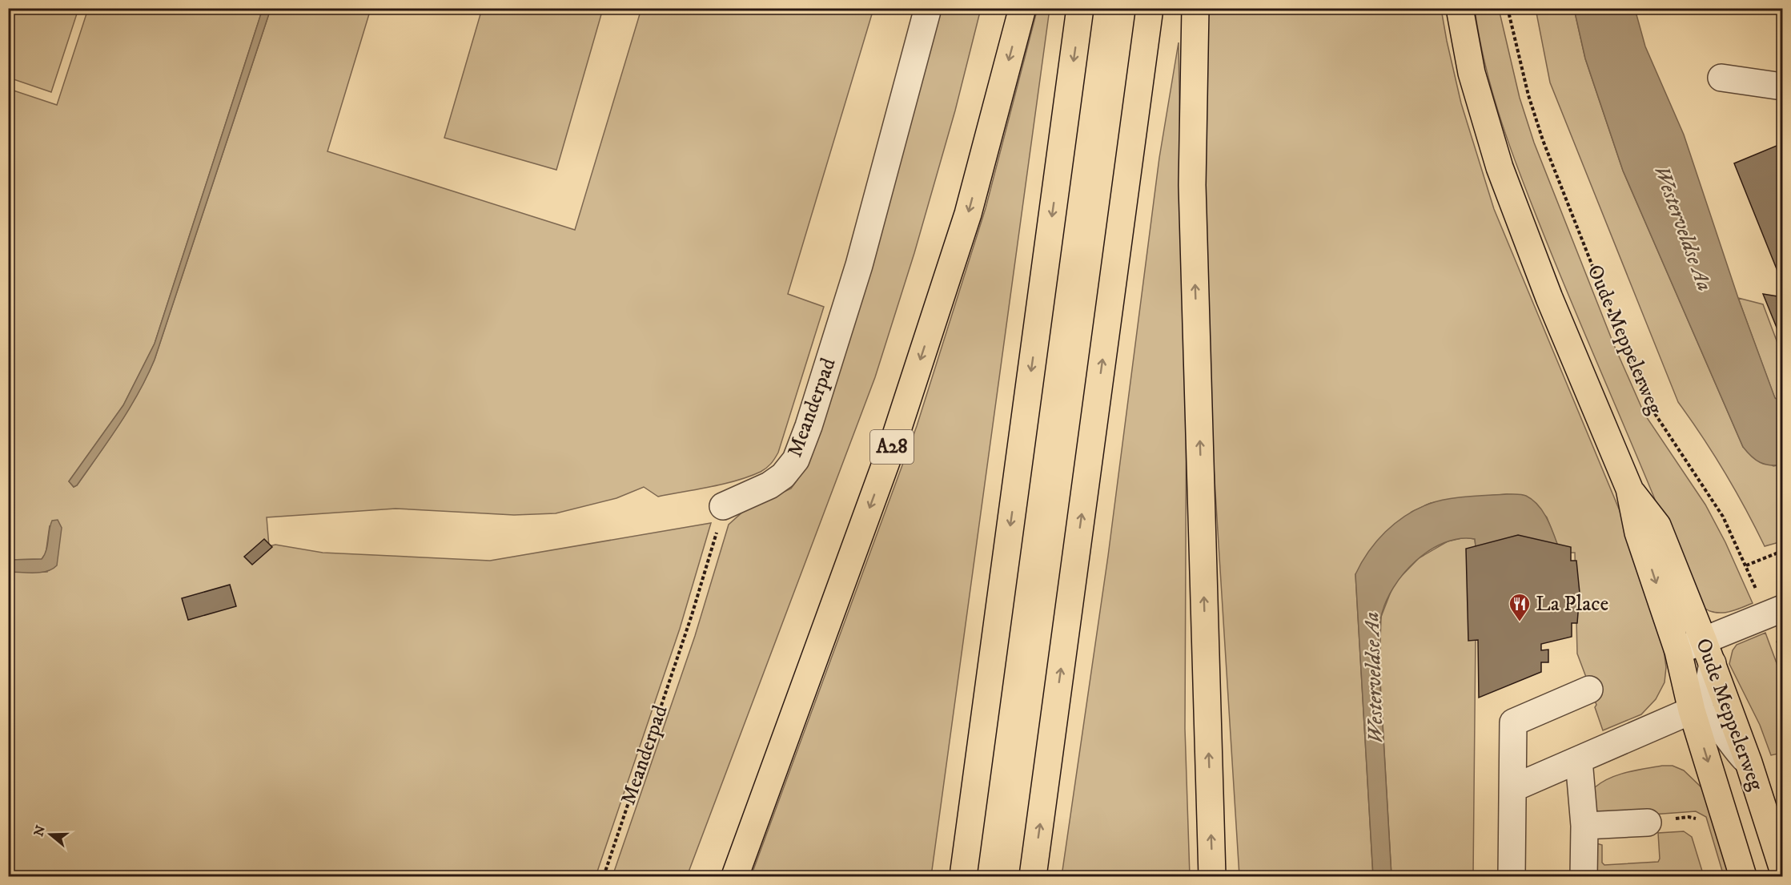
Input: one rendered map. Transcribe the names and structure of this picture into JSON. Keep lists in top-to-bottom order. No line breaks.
{"streets":{"main road":["Oude Meppelerweg","A28"],"street":["Meanderpad"]},"water":["Westerveldse Aa"],"places":{"restaurant":["La Place"]},"north":"left"}
